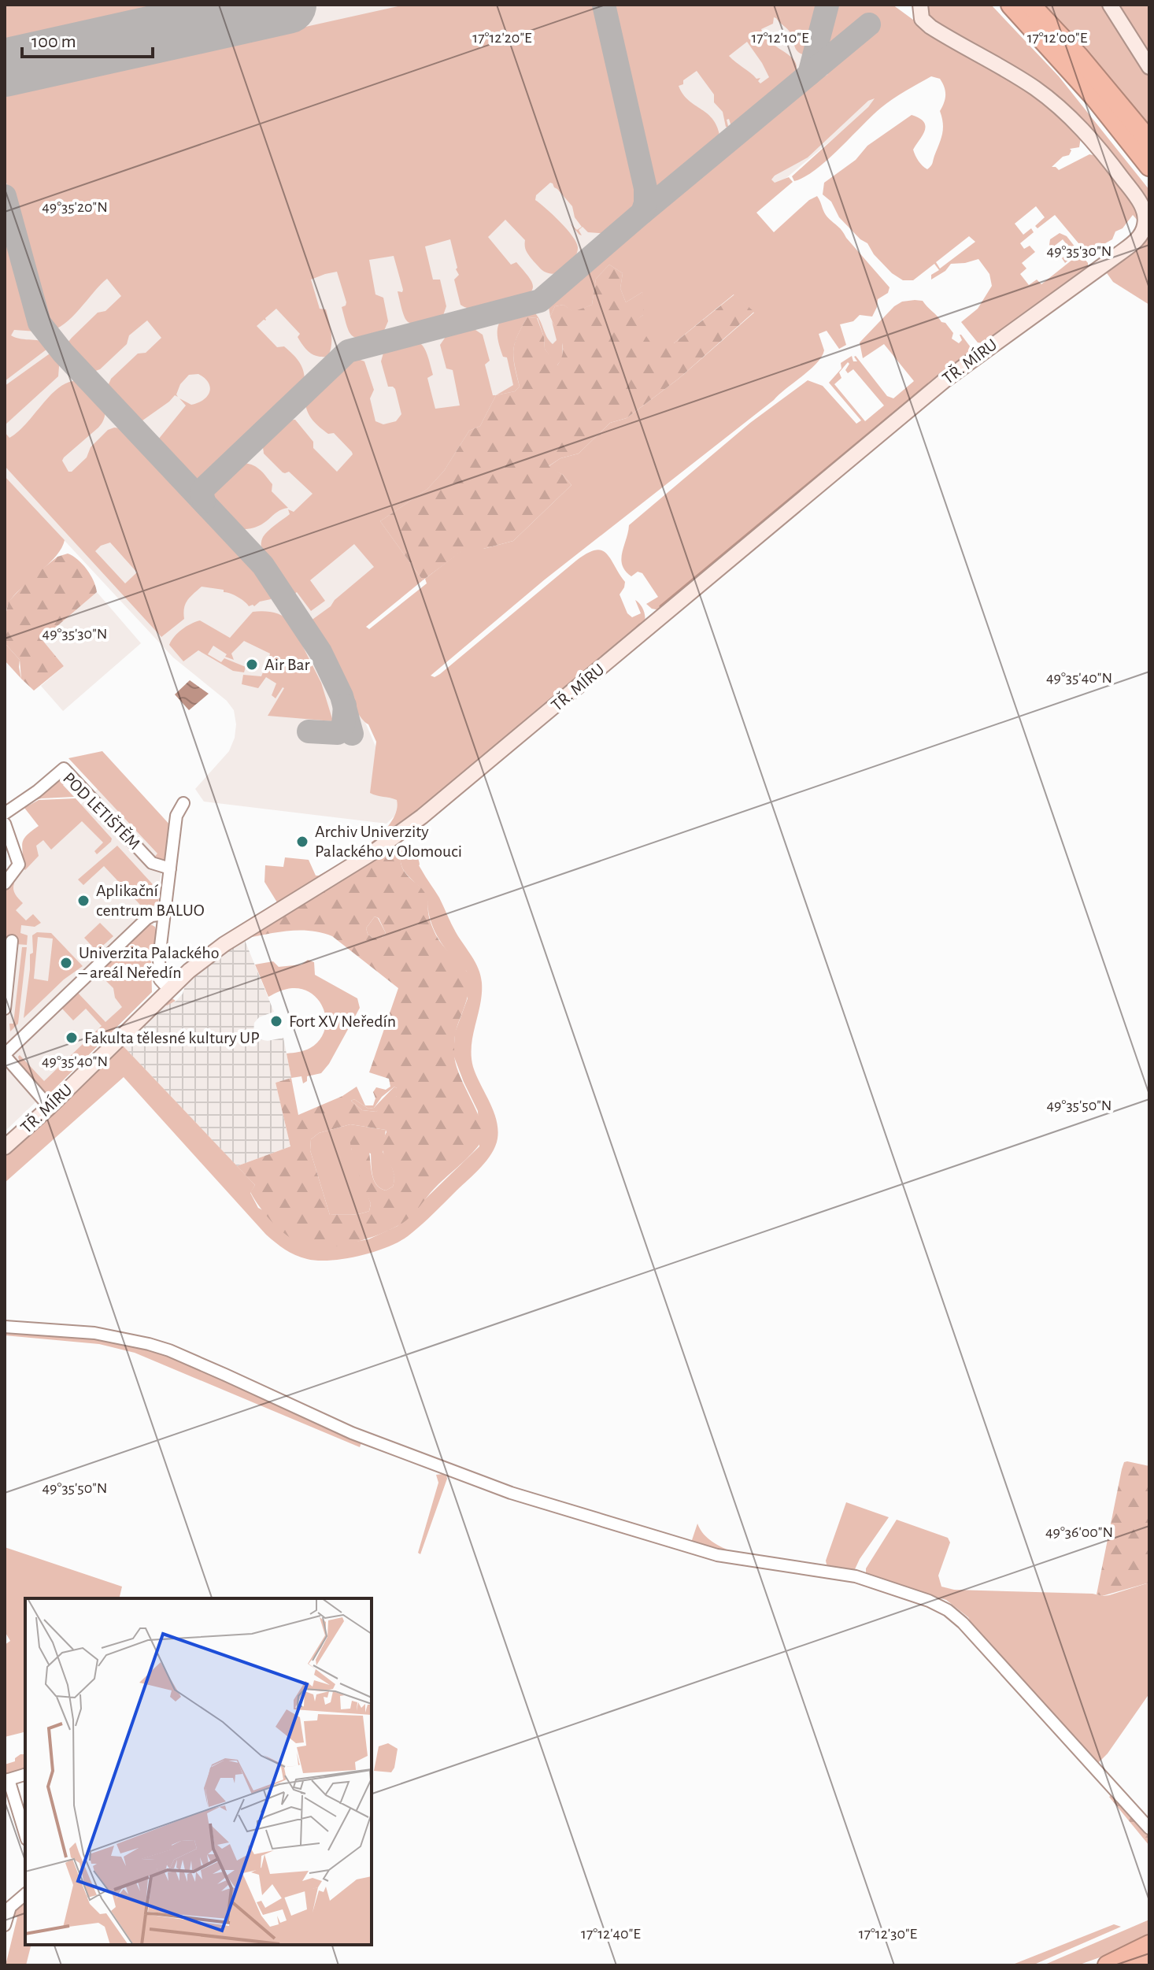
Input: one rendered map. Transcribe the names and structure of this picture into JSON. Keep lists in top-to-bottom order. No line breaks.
{"streets":{"main road":["TŘ. MÍRU"],"street":["POD LETIŠTĚM"]},"places":["Air Bar","Archiv Univerzity Palackého v Olomouci","Aplikační centrum BALUO","Univerzita Palackého – areál Neředín","Fort XV Neředín","Fakulta tělesné kultury UP"],"scale_bar":"100 m","coordinates":["17°12'10\"E","17°12'20\"E","17°12'00\"E","49°35'20\"N","49°35'30\"N","49°35'40\"N","49°35'50\"N","49°36'00\"N","17°12'40\"E","17°12'30\"E"]}
